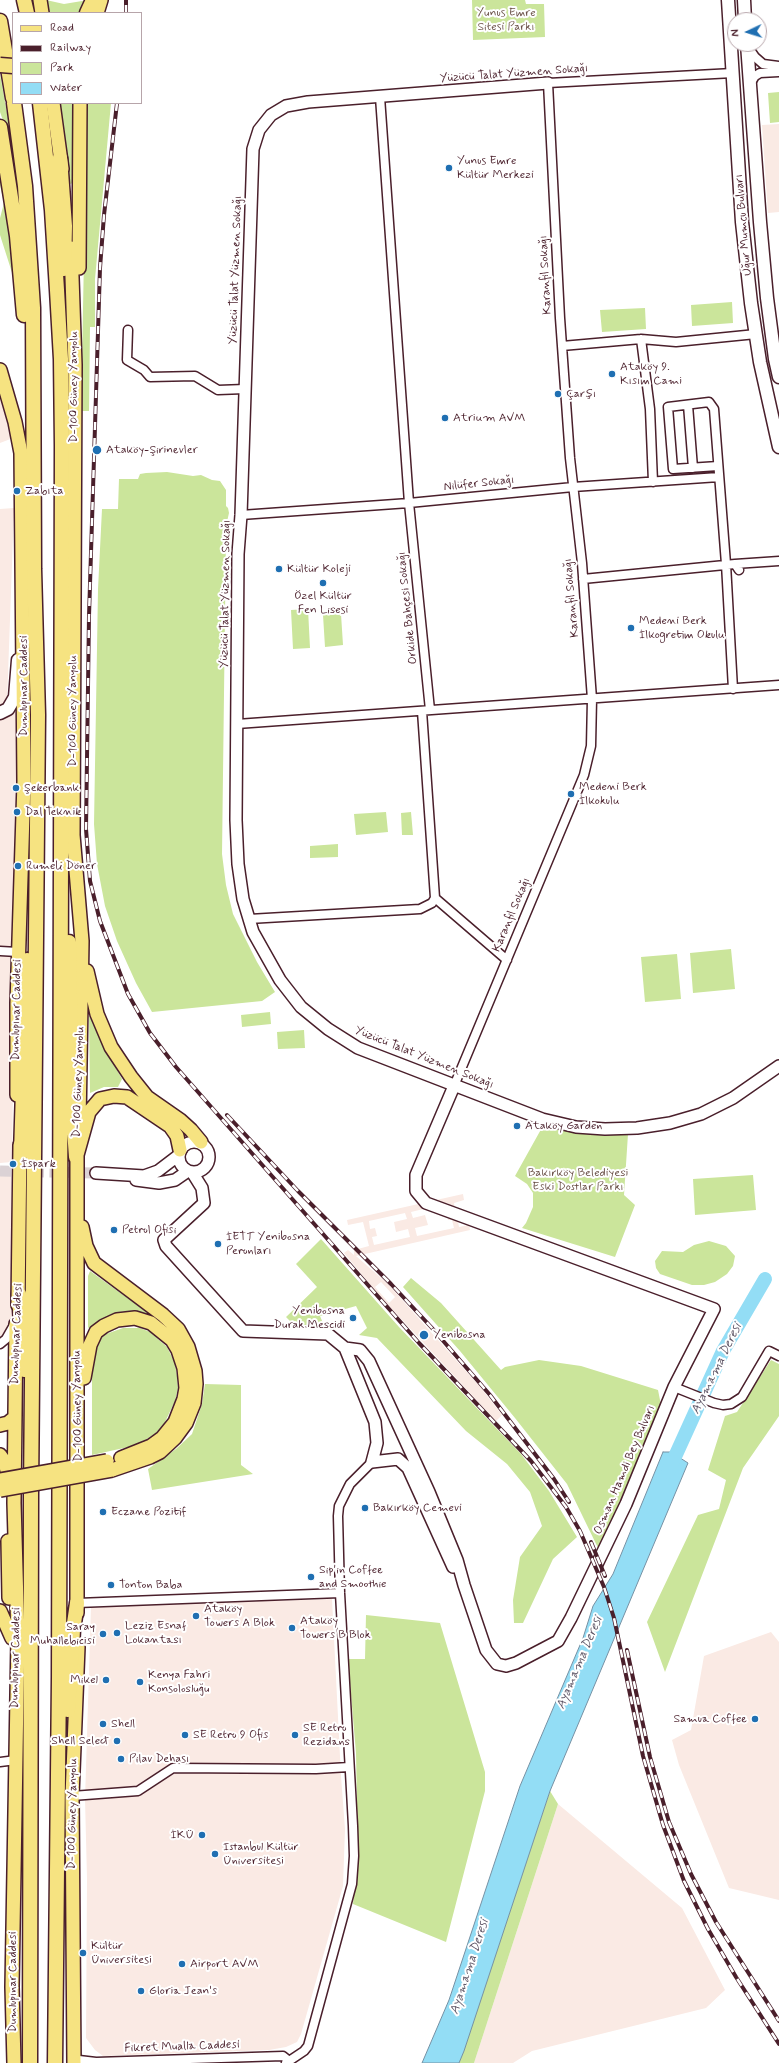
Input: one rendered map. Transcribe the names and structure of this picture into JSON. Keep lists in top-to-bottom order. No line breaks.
{"streets":{"main road":["Uğur Mumcu Bulvarı","D-100 Güney Yanyolu","Dumlupınar Caddesi"],"street":["Yüzücü Talat Yüzmen Sokağı","Karanfil Sokağı","Nilüfer Sokağı","Orkide Bahçesi Sokağı","Osman Hamdi Bey Bulvarı","Fikret Mualla Caddesi"]},"crossings":[["Yüzücü Talat Yüzmen Sokağı","Uğur Mumcu Bulvarı"],["Yüzücü Talat Yüzmen Sokağı","Karanfil Sokağı"],["Yüzücü Talat Yüzmen Sokağı","Nilüfer Sokağı"],["Yüzücü Talat Yüzmen Sokağı","Orkide Bahçesi Sokağı"],["Yüzücü Talat Yüzmen Sokağı","Osman Hamdi Bey Bulvarı"],["Karanfil Sokağı","Nilüfer Sokağı"],["Karanfil Sokağı","Osman Hamdi Bey Bulvarı"],["D-100 Güney Yanyolu","Fikret Mualla Caddesi"],["Nilüfer Sokağı","Orkide Bahçesi Sokağı"]],"water":["Ayamama Deresi"],"parks":["Yunus Emre Sitesi Parkı","Bakırköy Belediyesi Eski Dostlar Parkı"],"places":["Yunus Emre Kültür Merkezi","Ataköy 9. Kısım Cami","Çarşı","Atrium AVM","Ataköy-Şirinevler","Zabıta","Kültür Koleji","Özel Kültür Fen Lisesi","Medeni Berk İlkogretim Okulu","Şekerbank","Medeni Berk İlkokulu","Dal Teknik","Rumeli Döner","Ataköy Garden","İspark","Petrol Ofisi","İETT Yenibosna Peronları","Yenibosna Durak Mescidi","Yenibosna","Bakırköy Cemevi","Eczane Pozitif","Sip'in Coffee and Smoothie","Tonton Baba","Ataköy Towers A Blok","Ataköy Towers B Blok","Leziz Esnaf Lokantası","Saray Muhallebicisi","Mikel","Kenya Fahri Konsolosluğu","Samua Coffee","Shell","SE Retro 9 Ofis","SE Retro Rezidans","Shell Select","Pilav Dehası","İKÜ","Istanbul Kültür Üniversitesi","Kültür Üniversitesi","Airport AVM","Gloria Jean's"],"legend":["Road","Railway","Park","Water"],"north":"left"}
